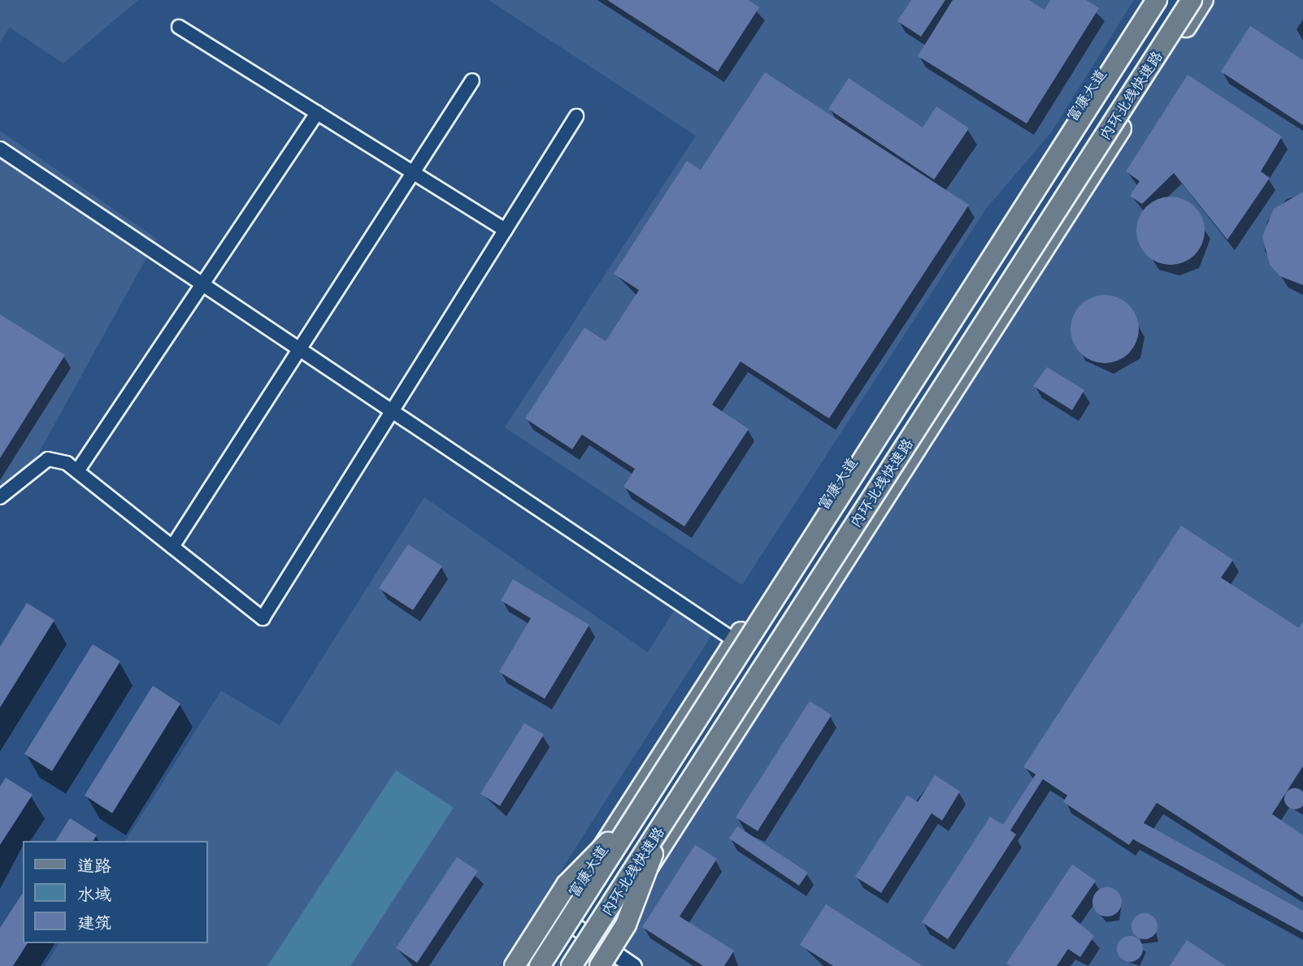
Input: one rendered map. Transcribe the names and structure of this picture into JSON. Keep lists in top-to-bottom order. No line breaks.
{"streets":{"main road":["富康大道","内环北线快速路"]},"legend":["道路","水域","建筑"]}
